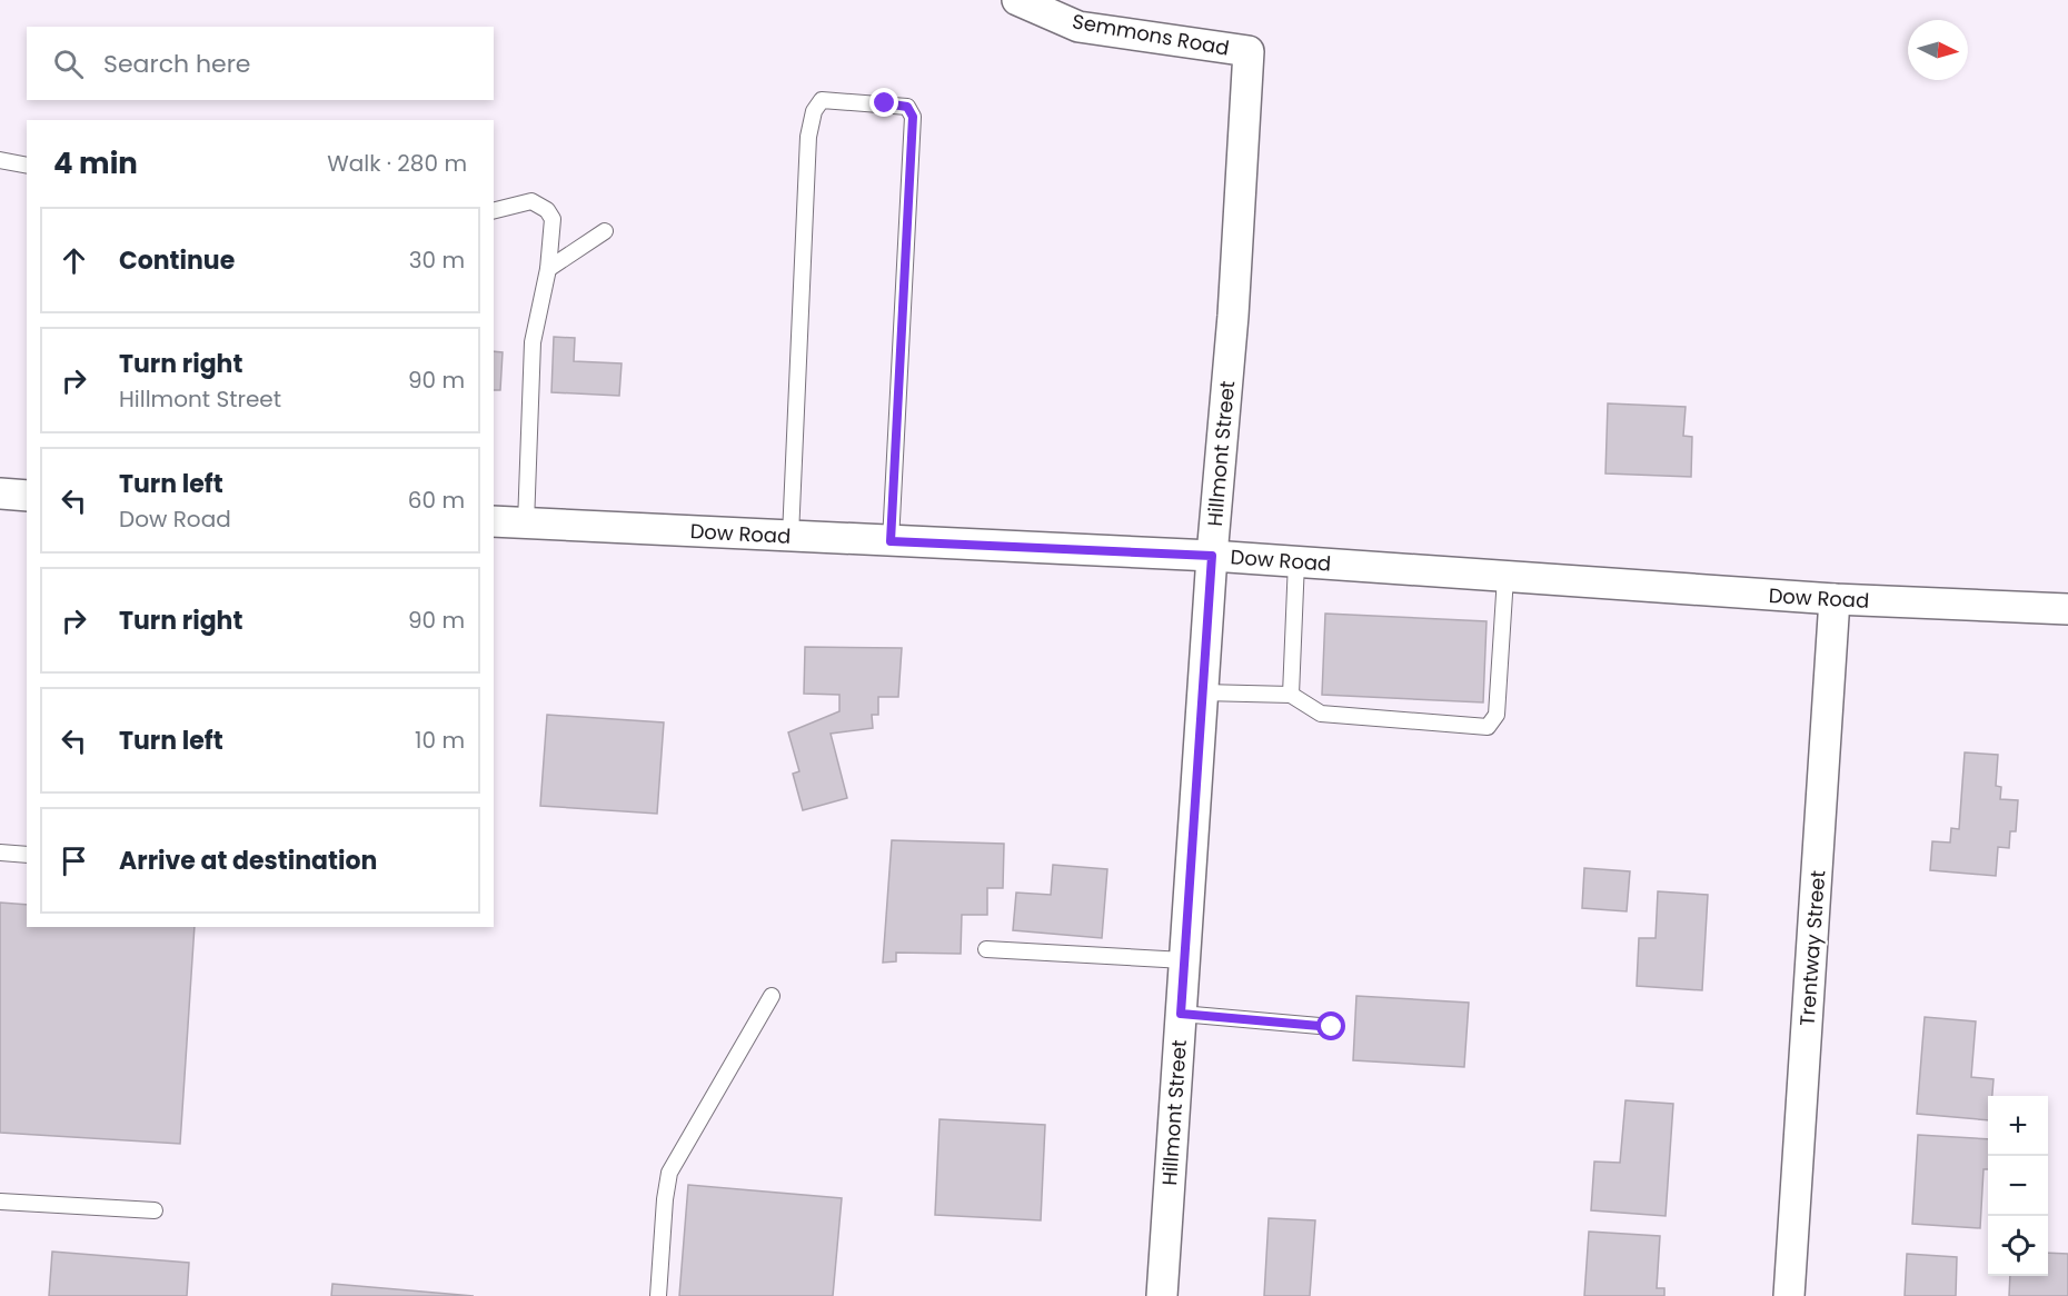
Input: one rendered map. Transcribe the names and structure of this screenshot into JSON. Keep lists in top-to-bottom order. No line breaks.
{"streets":{"street":["Semmons Road","Hillmont Street","Dow Road","Trentway Street"]},"crossings":[["Semmons Road","Hillmont Street"],["Hillmont Street","Dow Road"],["Dow Road","Trentway Street"]],"north":"right","page":{"search":"Search here","heading":["4 min","Walk · 280 m"],"list":[["Continue","30 m"],["Turn right","Hillmont Street","90 m"],["Turn left","Dow Road","60 m"],["Turn right","90 m"],["Turn left","10 m"],"Arrive at destination"],"map_buttons":["+","−"]}}
